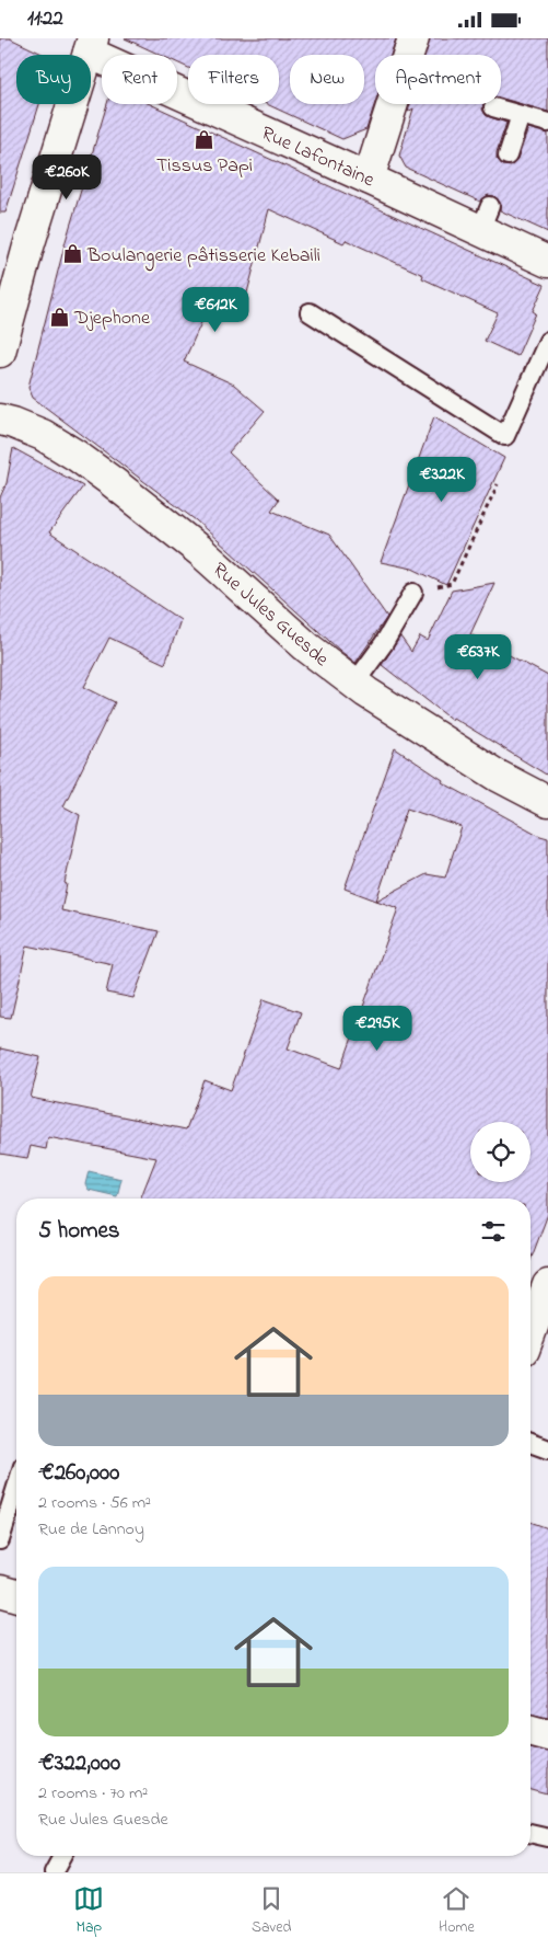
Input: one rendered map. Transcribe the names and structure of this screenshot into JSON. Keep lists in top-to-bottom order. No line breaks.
{"streets":{"street":["Rue Lafontaine","Rue Jules Guesde"]},"places":{"shop":["Tissus Papi","Boulangerie pâtisserie Kebaili","Djephone"]},"page":{"status":"11:22","chip":["Buy","Rent","Filters","New","Apartment"],"price":["€260K","€612K","€322K","€637K","€295K"],"heading":"5 homes","list":[{"name":"€260,000","note":"2 rooms · 56 m² · Rue de Lannoy"},{"name":"€322,000","note":"2 rooms · 70 m² · Rue Jules Guesde"}],"tabs":["Map","Saved","Home"]}}
